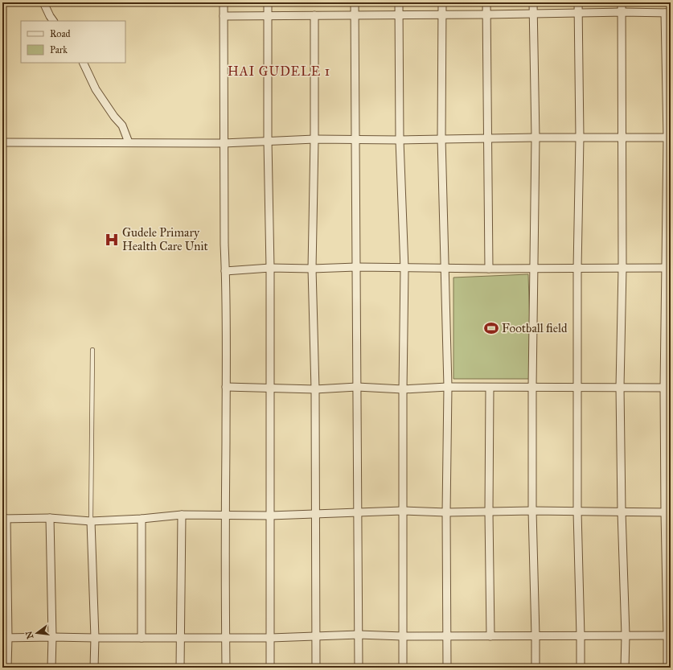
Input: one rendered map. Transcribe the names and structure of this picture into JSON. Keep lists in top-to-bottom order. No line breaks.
{"districts":["HAI GUDELE 1"],"places":{"hospital":["Gudele Primary Health Care Unit"],"sports":["Football field"]},"legend":["Road","Park"],"north":"left"}
